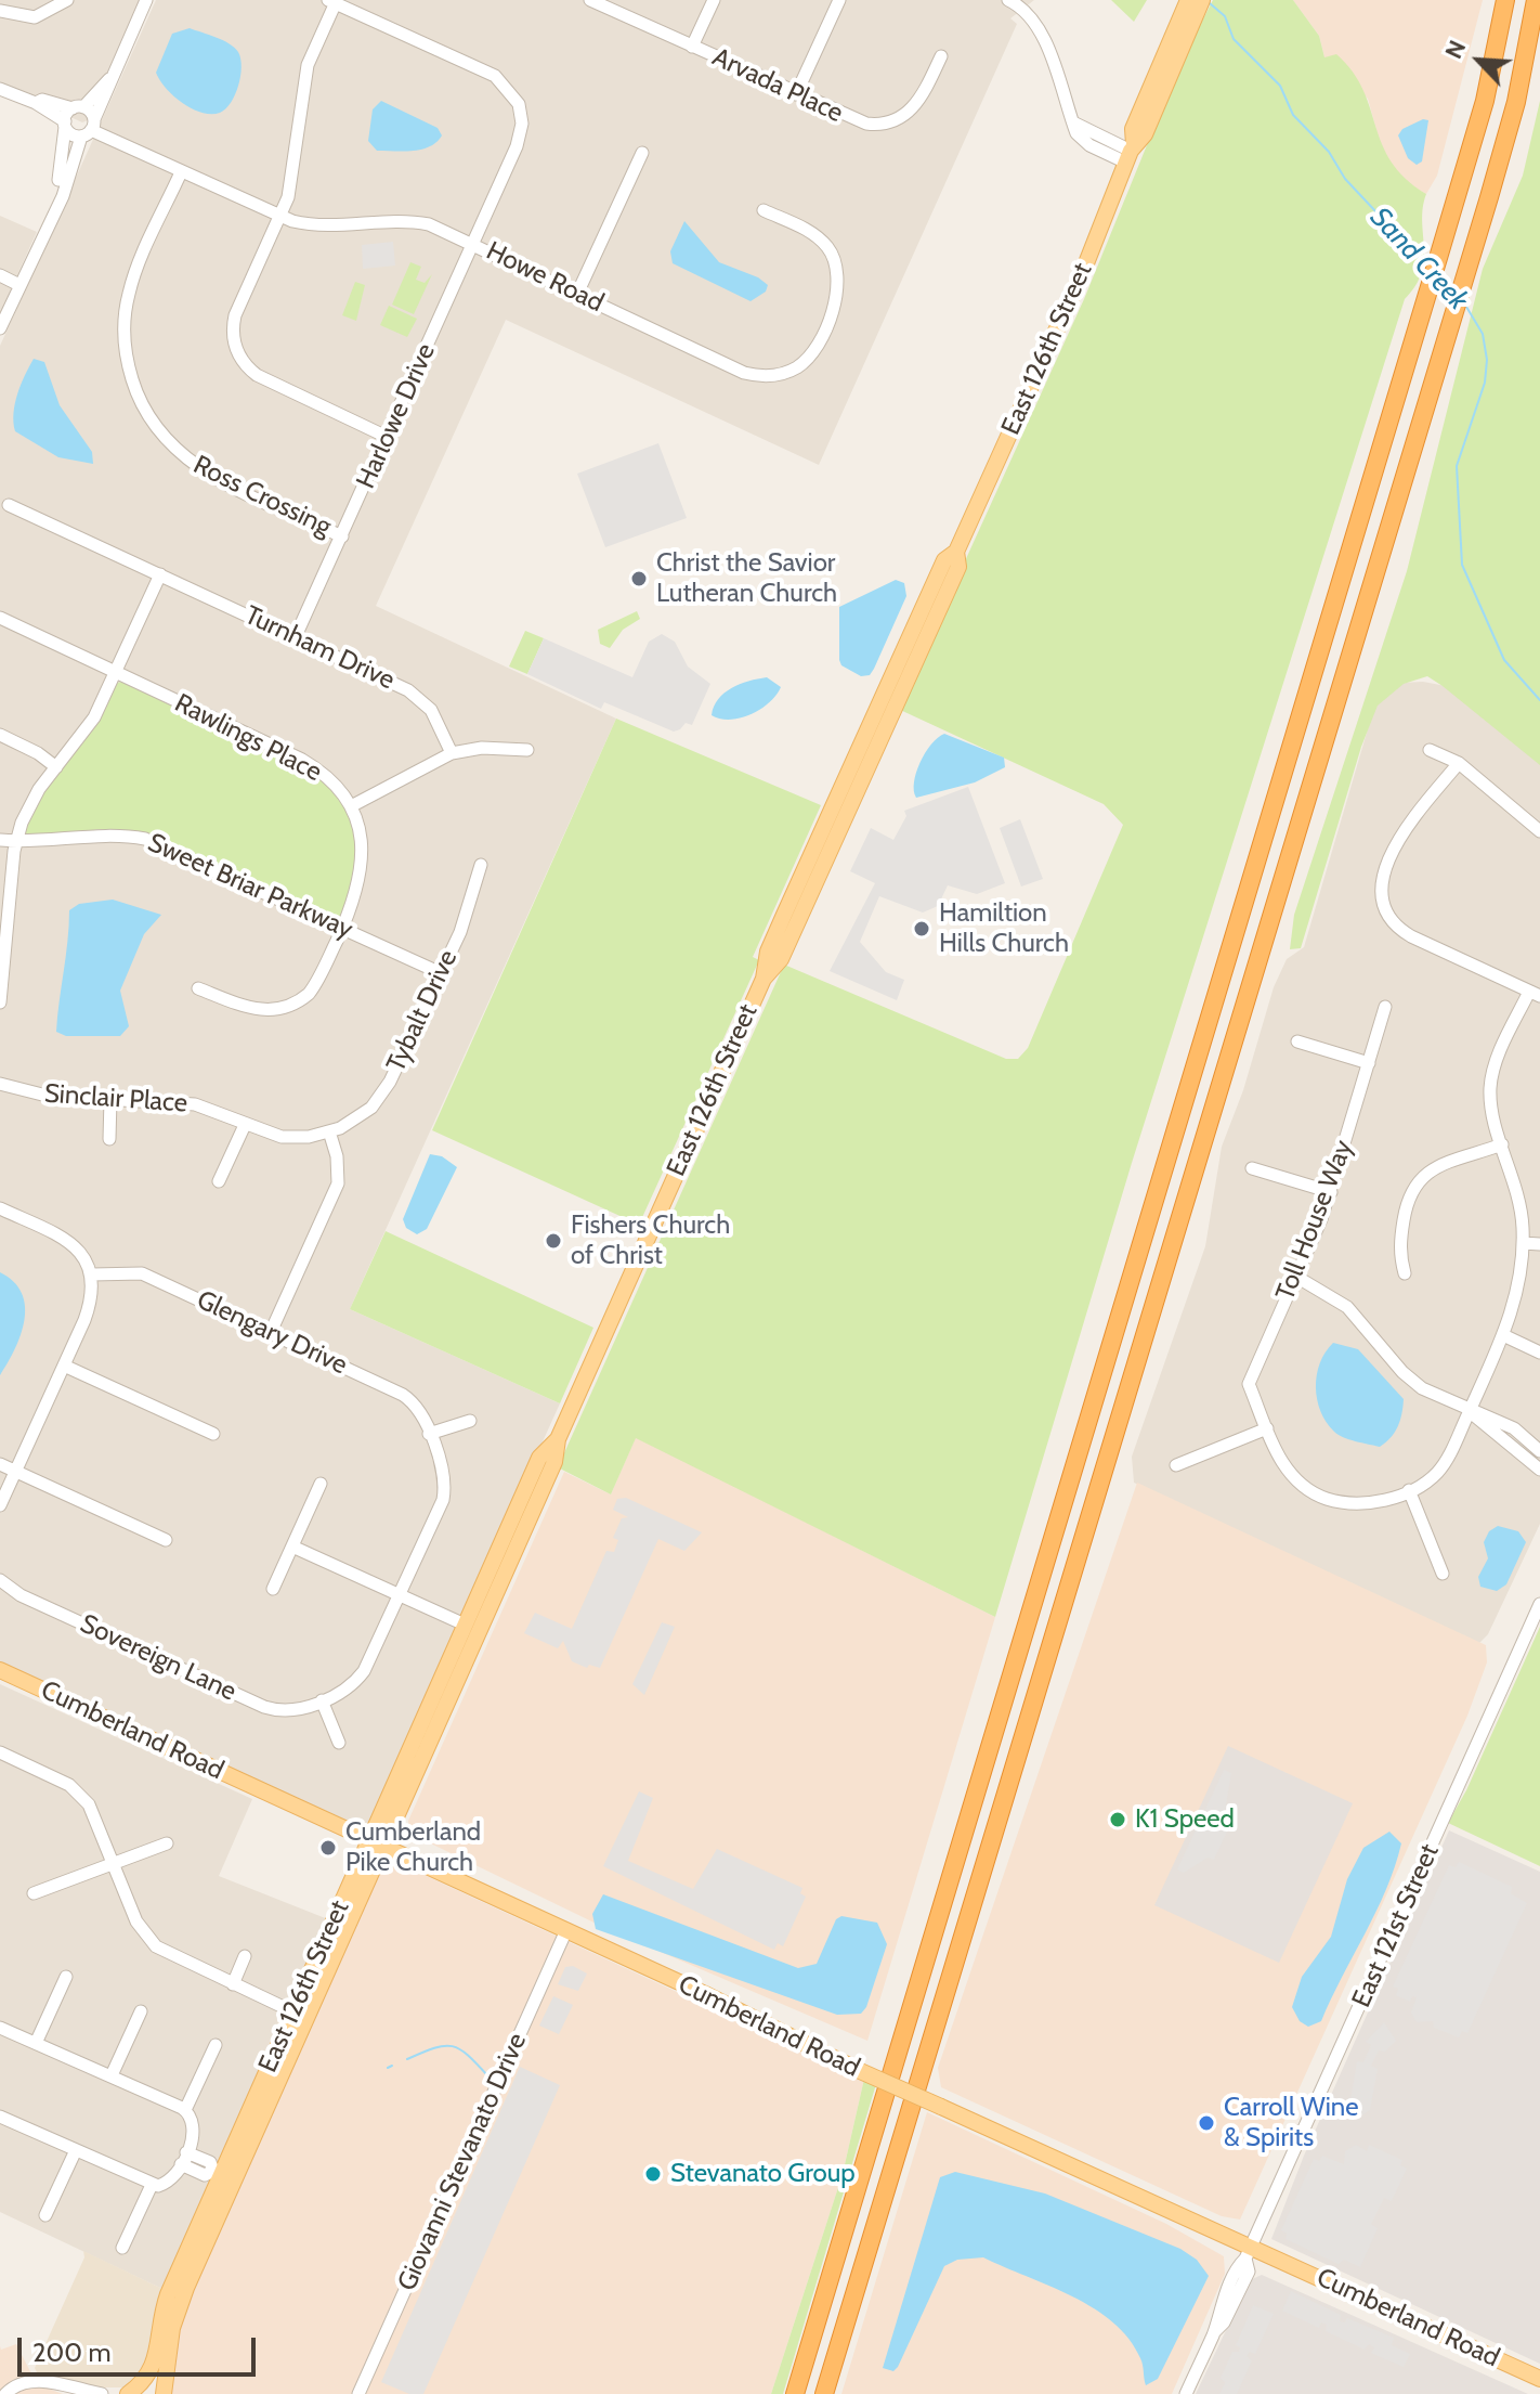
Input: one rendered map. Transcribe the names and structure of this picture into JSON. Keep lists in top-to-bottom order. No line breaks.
{"streets":{"main road":["East 126th Street","Cumberland Road"],"street":["Arvada Place","Howe Road","Harlowe Drive","Ross Crossing","Turnham Drive","Rawlings Place","Sweet Briar Parkway","Tybalt Drive","Sinclair Place","Toll House Way","Glengary Drive","Sovereign Lane","East 121st Street","Giovanni Stevanato Drive"]},"crossings":[["Howe Road","Harlowe Drive"],["Howe Road","Ross Crossing"],["East 126th Street","Cumberland Road"],["Harlowe Drive","Ross Crossing"],["Harlowe Drive","Turnham Drive"],["Rawlings Place","Sweet Briar Parkway"],["Sweet Briar Parkway","Tybalt Drive"],["Tybalt Drive","Sinclair Place"],["Glengary Drive","Sovereign Lane"],["Cumberland Road","East 121st Street"],["Cumberland Road","Giovanni Stevanato Drive"]],"water":["Sand Creek"],"places":["Christ the Savior Lutheran Church","Hamiltion Hills Church","Fishers Church of Christ","K1 Speed","Cumberland Pike Church","Carroll Wine & Spirits","Stevanato Group"],"scale_bar":"200 m","north":"top left"}
